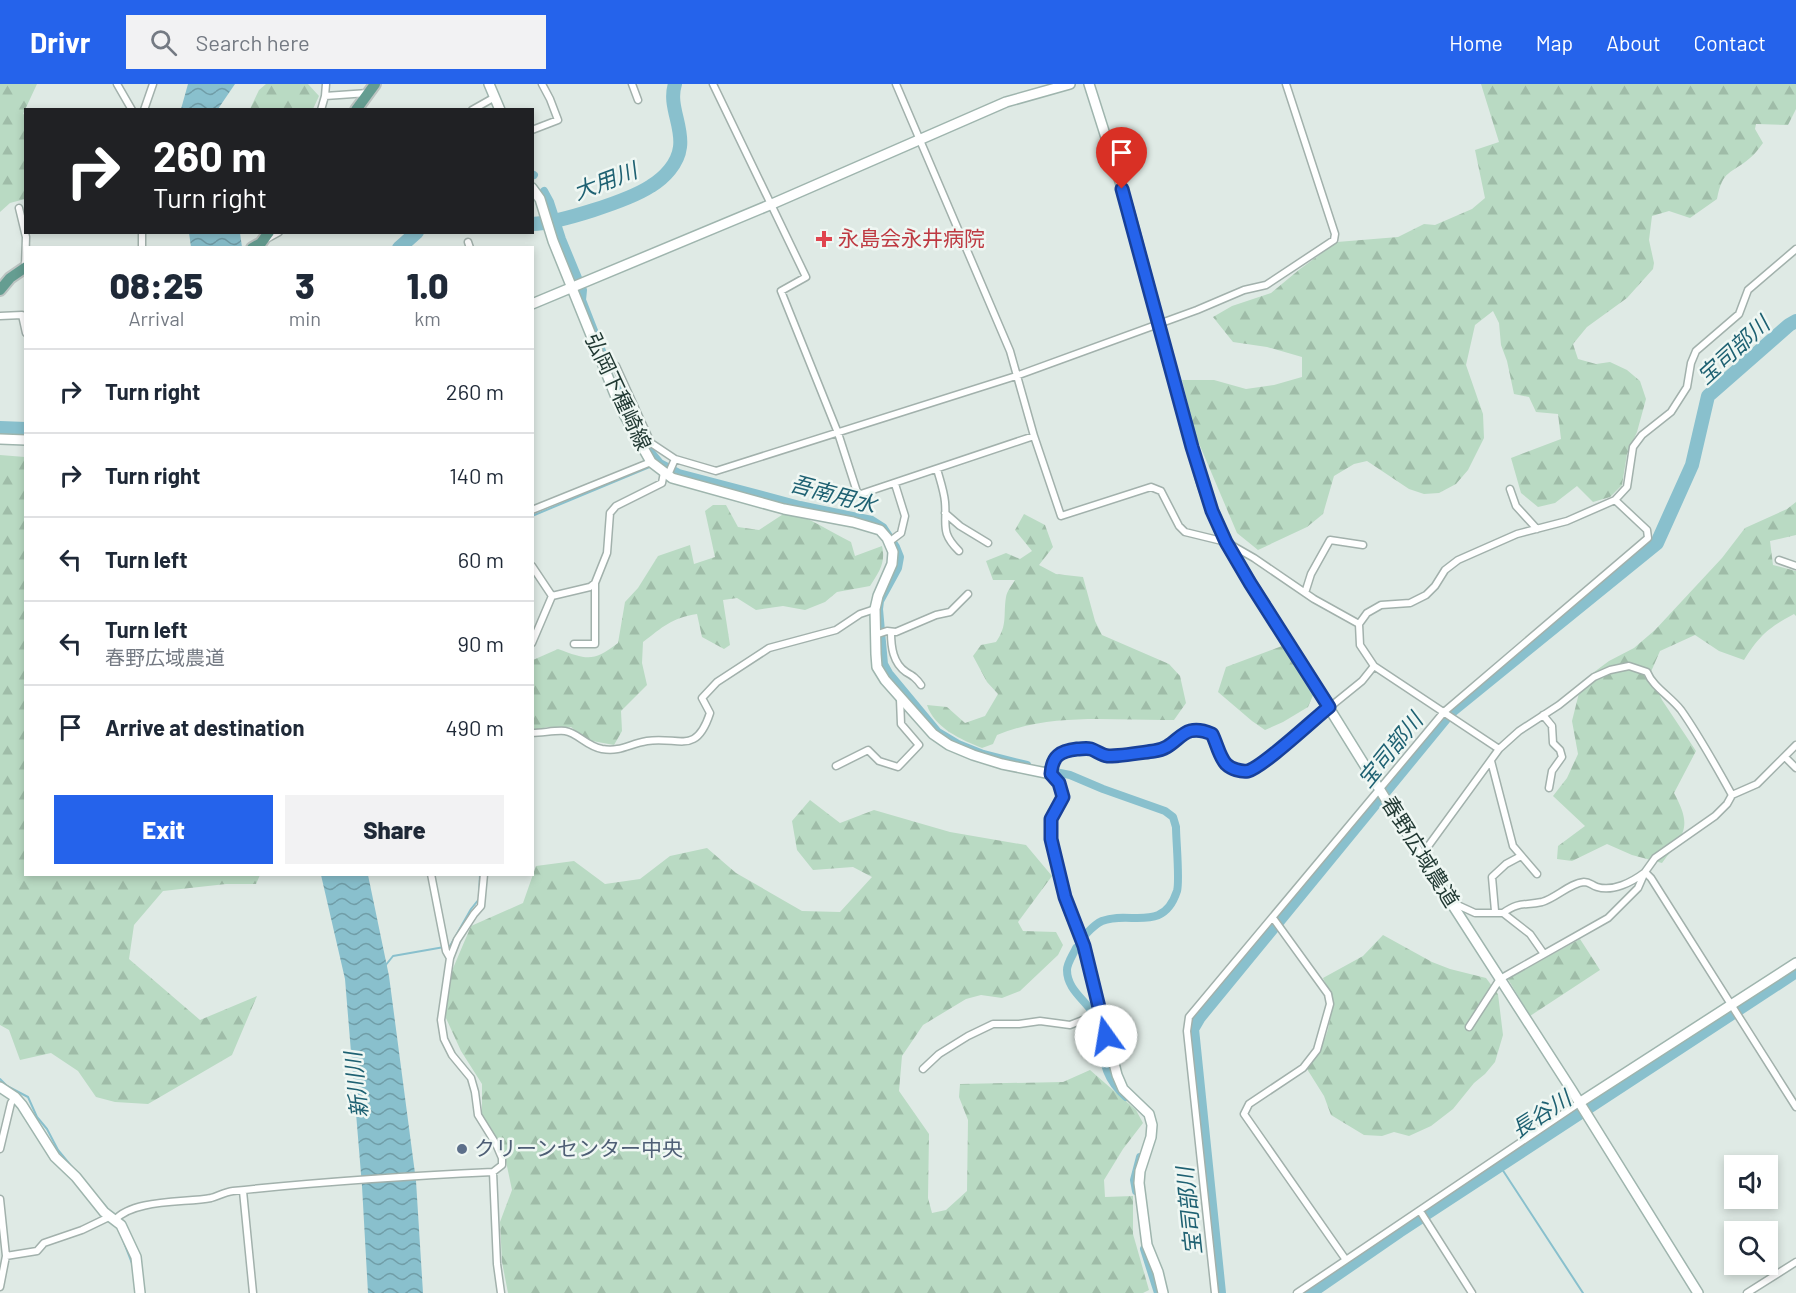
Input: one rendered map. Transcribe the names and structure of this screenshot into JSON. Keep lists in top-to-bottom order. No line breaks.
{"streets":{"street":["弘岡下種崎線","春野広域農道"]},"water":["大用川","宝司部川","吾南用水","新川川","長谷川"],"places":{"health":["永島会永井病院"],"other":["クリーンセンター中央"]},"page":{"header":"Drivr","search":"Search here","nav":["Home","Map","About","Contact"],"turn":["260 m","Turn right"],"eta":["08:25","Arrival","3","min","1.0","km"],"list":[{"name":"Turn right","value":"260 m"},{"name":"Turn right","value":"140 m"},{"name":"Turn left","value":"60 m"},{"name":"Turn left","note":"春野広域農道","value":"90 m"},{"name":"Arrive at destination","value":"490 m"}],"buttons":["Exit","Share"]}}
